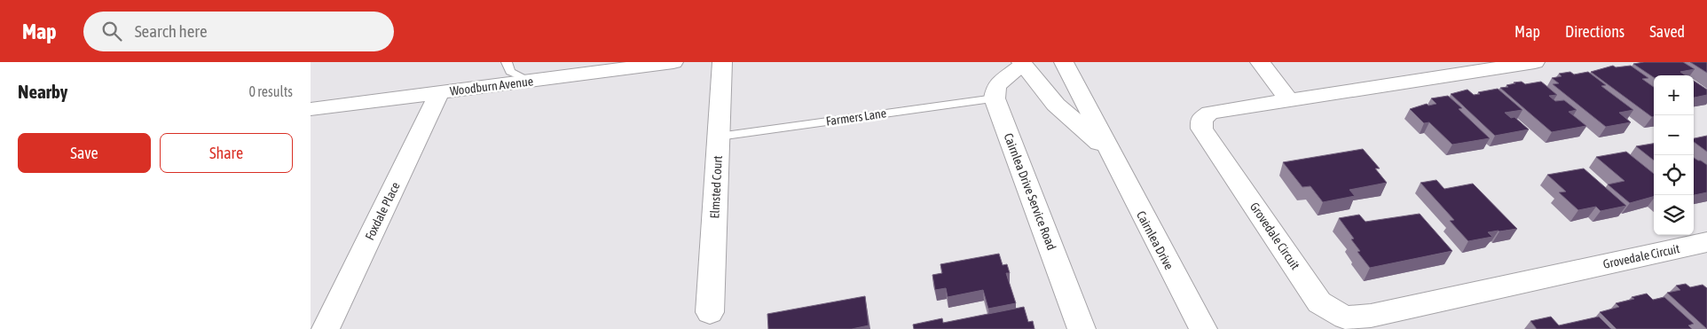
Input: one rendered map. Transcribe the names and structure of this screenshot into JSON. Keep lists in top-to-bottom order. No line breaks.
{"streets":{"street":["Woodburn Avenue","Elmsted Court","Cairnlea Drive Service Road","Foxdale Place","Grovedale Circuit","Cairnlea Drive"],"lane":["Farmers Lane"]},"crossings":[["Woodburn Avenue","Foxdale Place"],["Farmers Lane","Elmsted Court"],["Farmers Lane","Cairnlea Drive Service Road"]],"page":{"header":"Map","search":"Search here","nav":["Map","Directions","Saved"],"heading":["Nearby","0 results"],"map_buttons":["+","−"],"buttons":["Save","Share"]}}
